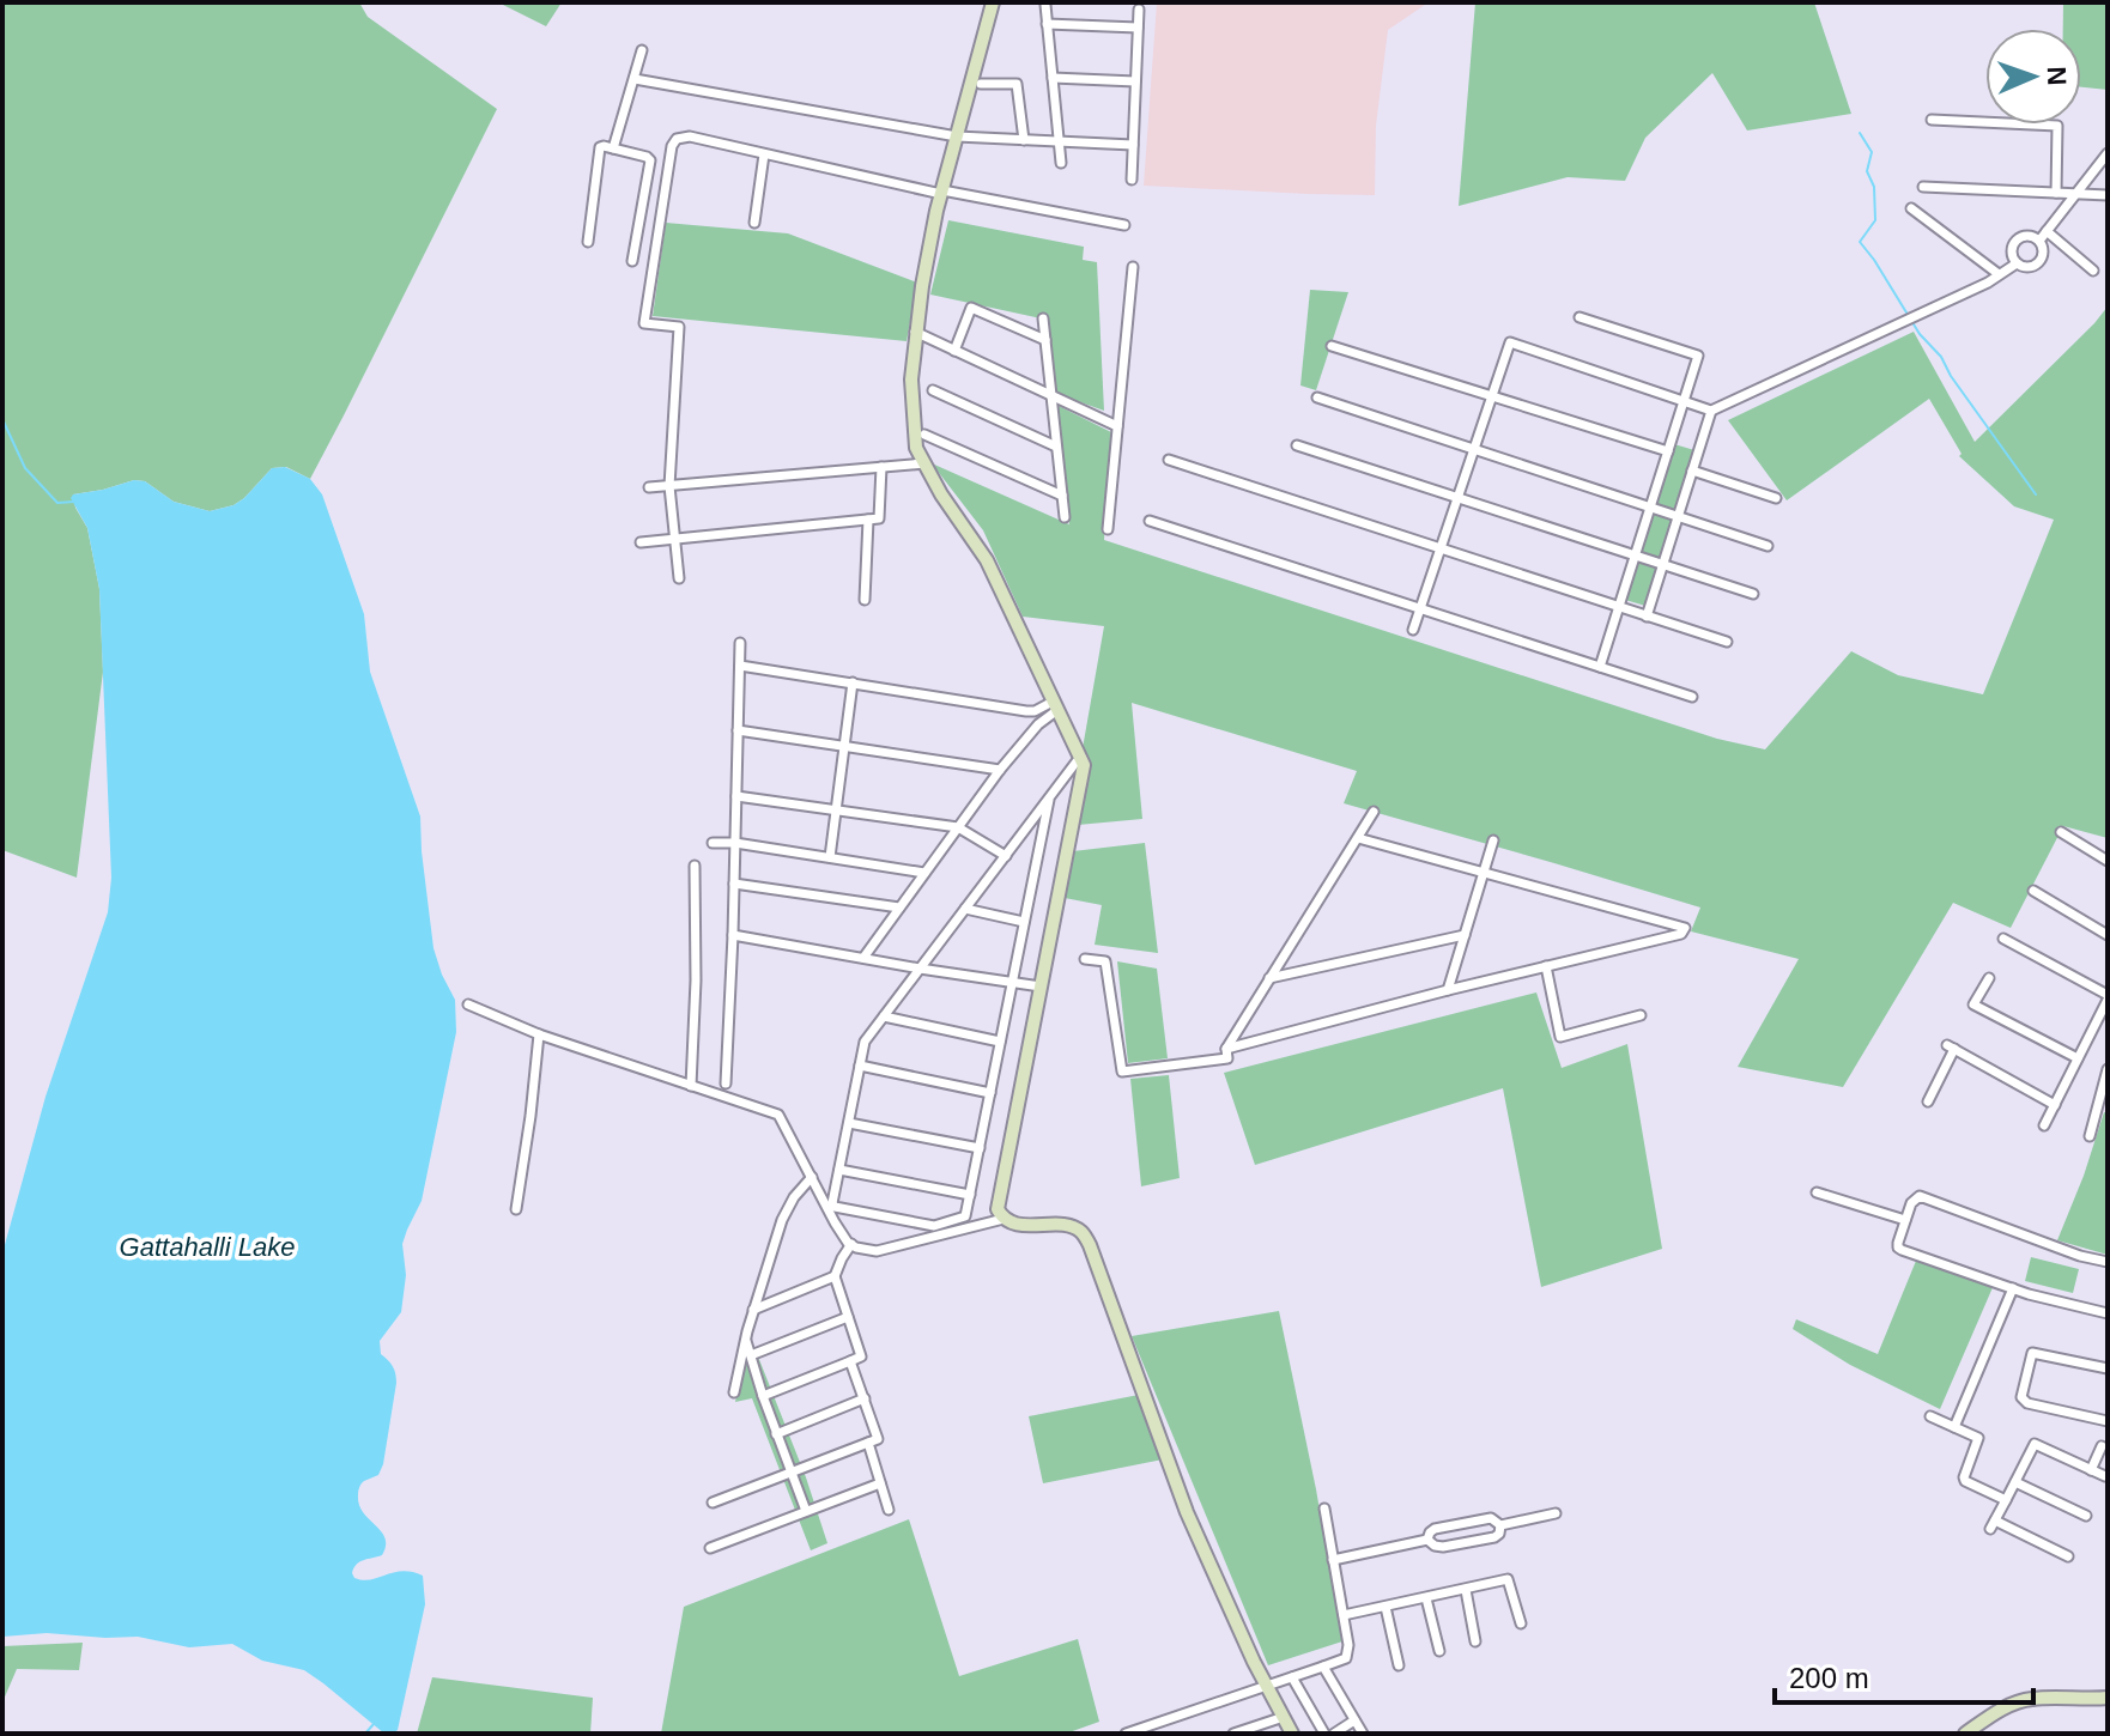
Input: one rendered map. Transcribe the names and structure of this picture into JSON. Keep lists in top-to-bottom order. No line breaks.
{"water":["Gattahalli Lake"],"scale_bar":"200 m","north":"right"}
